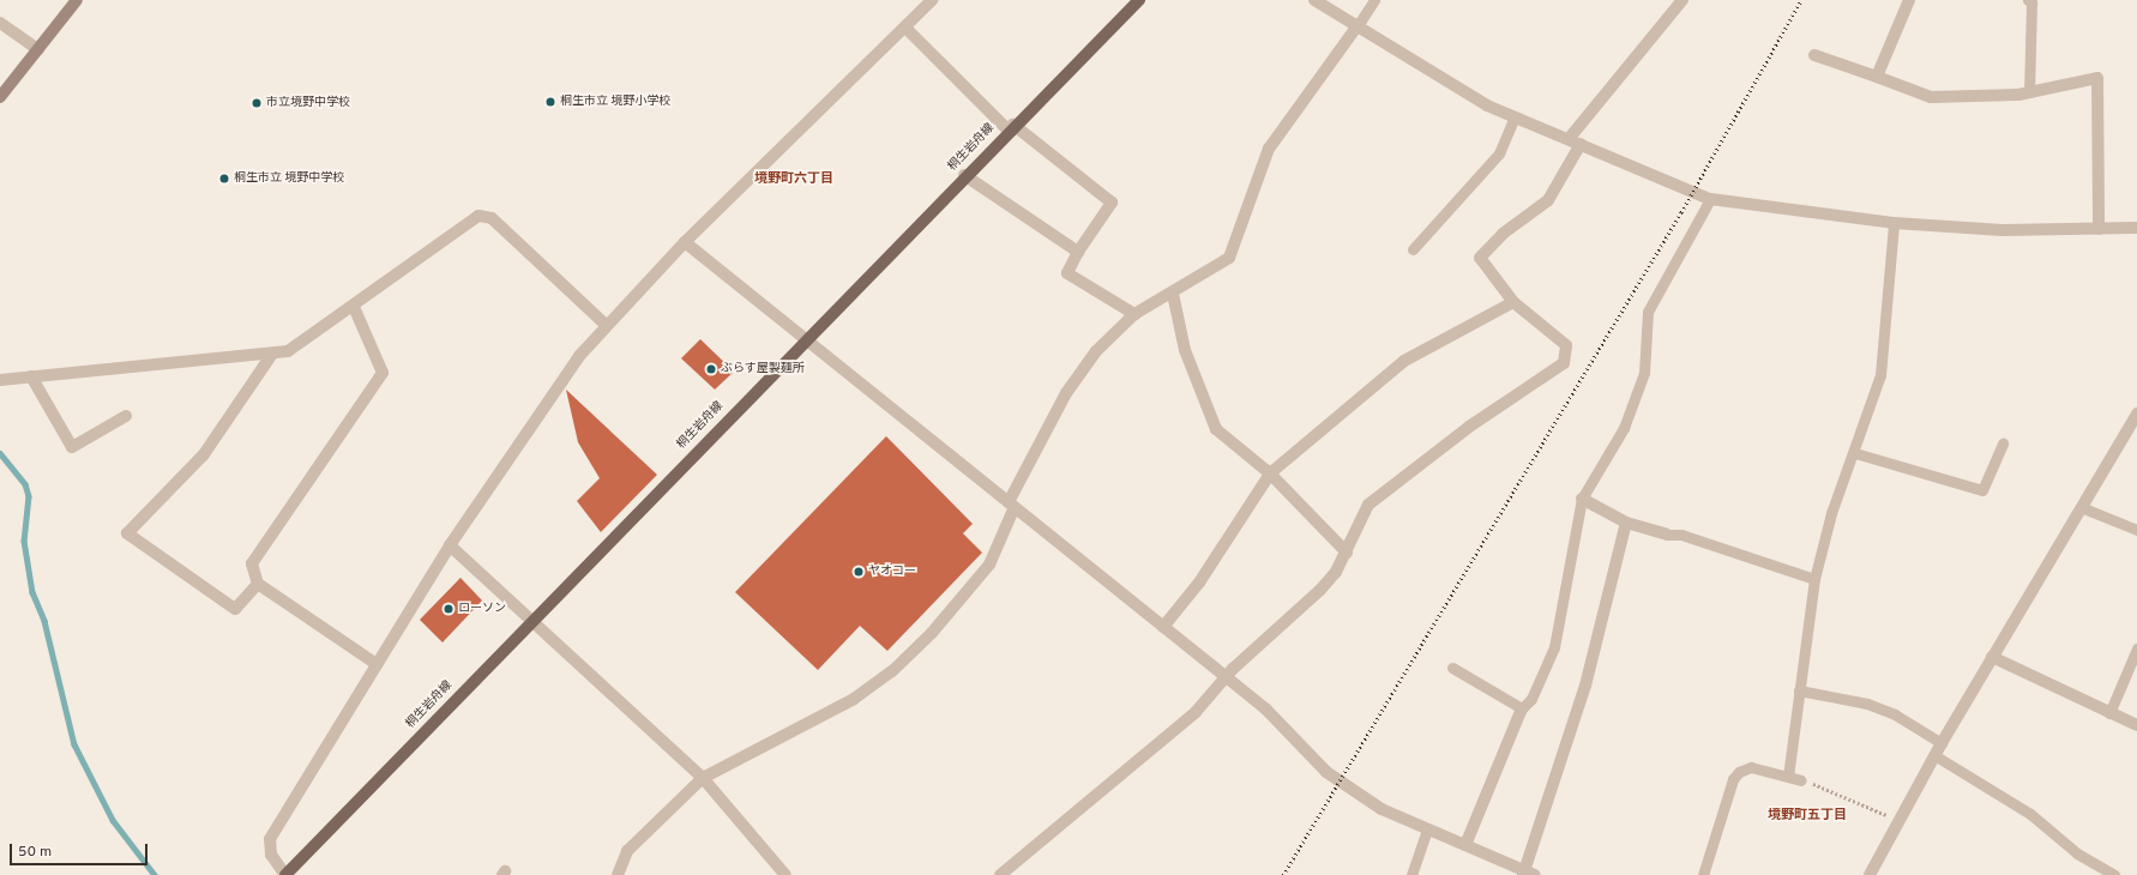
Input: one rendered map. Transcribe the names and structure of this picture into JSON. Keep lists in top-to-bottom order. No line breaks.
{"streets":{"main road":["桐生岩舟線"]},"districts":["境野町六丁目","境野町五丁目"],"places":["桐生市立 境野小学校","市立境野中学校","桐生市立 境野中学校","ぶらす屋製麺所","ヤオコー","ローソン"],"scale_bar":"50 m"}
